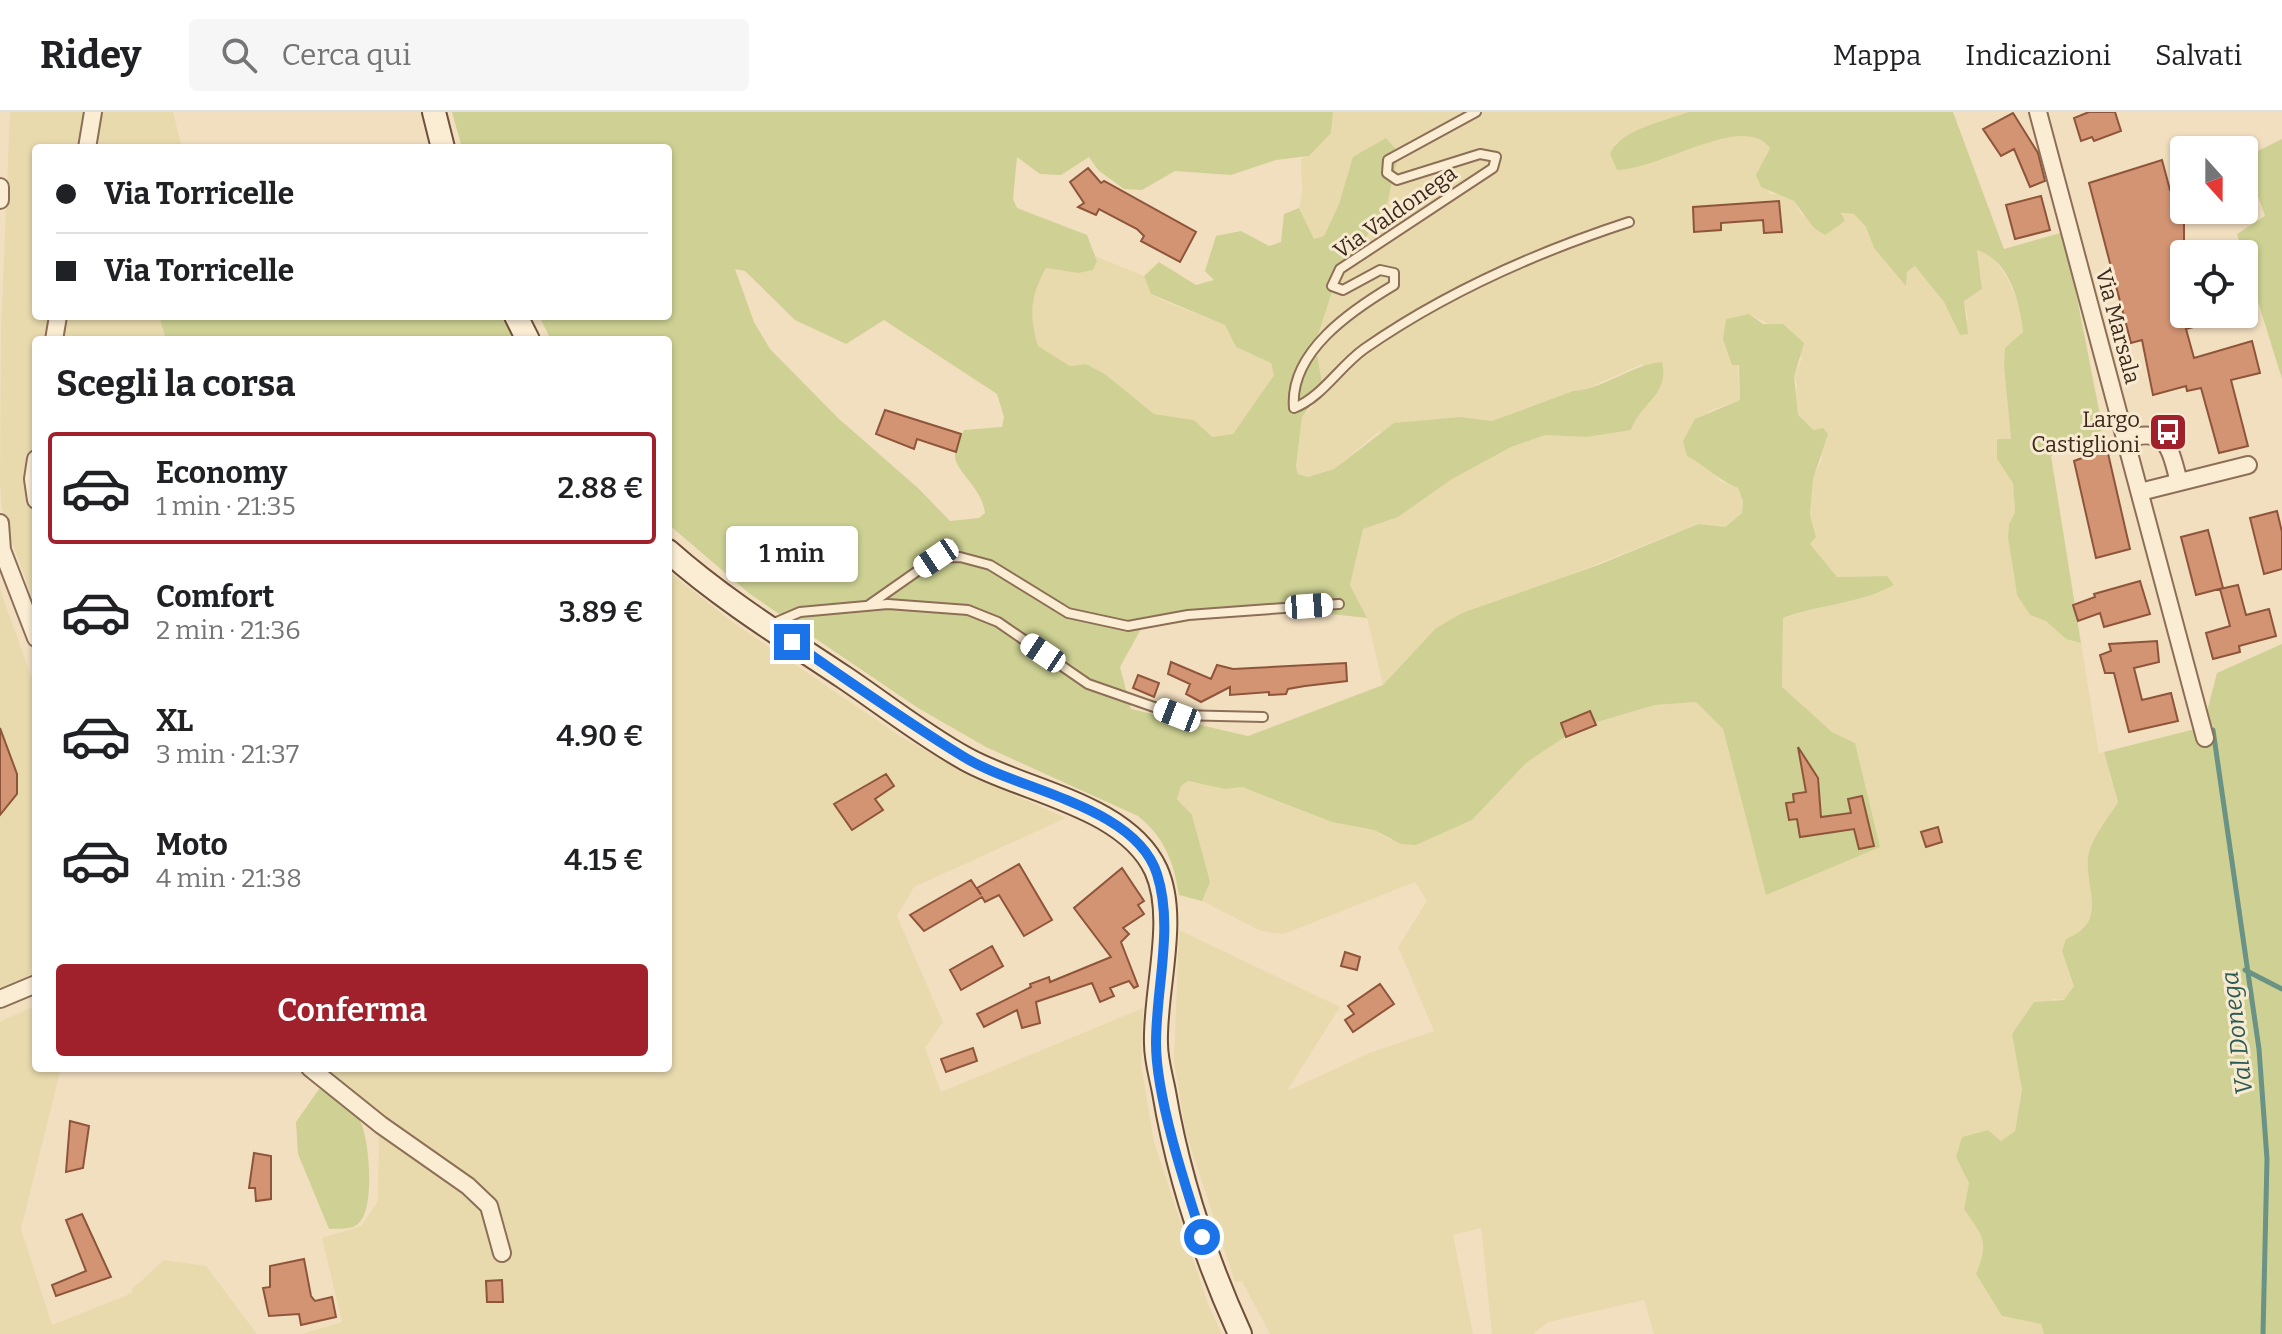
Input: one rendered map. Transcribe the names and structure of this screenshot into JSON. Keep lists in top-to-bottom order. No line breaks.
{"streets":{"street":["Via Marsala"],"lane":["Via Valdonega"]},"water":["Val Donega"],"places":{"bus stop":["Largo Castiglioni"]},"north":"bottom","page":{"header":"Ridey","search":"Cerca qui","nav":["Mappa","Indicazioni","Salvati"],"banner":["Via Torricelle","Via Torricelle"],"heading":"Scegli la corsa","list":[{"name":"Economy","note":"1 min · 21:35","value":"2.88 €"},{"name":"Comfort","note":"2 min · 21:36","value":"3.89 €"},{"name":"XL","note":"3 min · 21:37","value":"4.90 €"},{"name":"Moto","note":"4 min · 21:38","value":"4.15 €"}],"bubble":"1 min","buttons":"Conferma"}}
